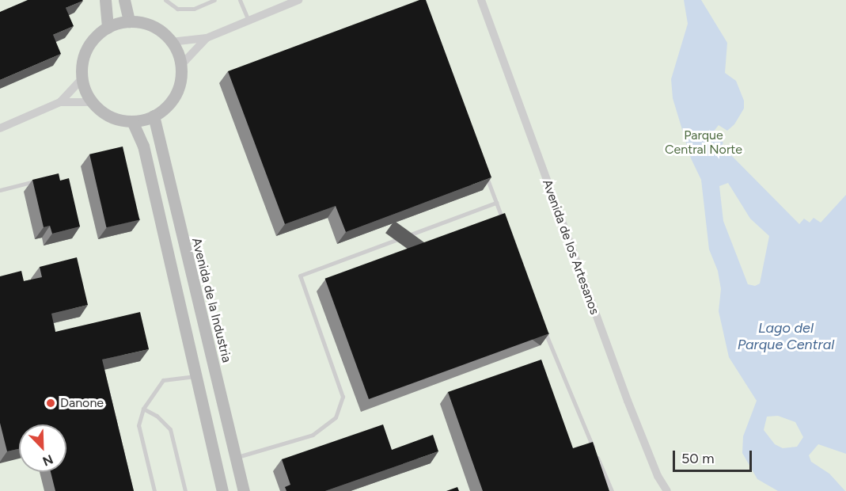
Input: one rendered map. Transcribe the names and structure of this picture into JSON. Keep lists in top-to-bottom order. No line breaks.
{"streets":{"street":["Avenida de los Artesanos","Avenida de la Industria"]},"water":["Lago del Parque Central"],"parks":["Parque Central Norte"],"places":["Danone"],"scale_bar":"50 m","north":"bottom right"}
